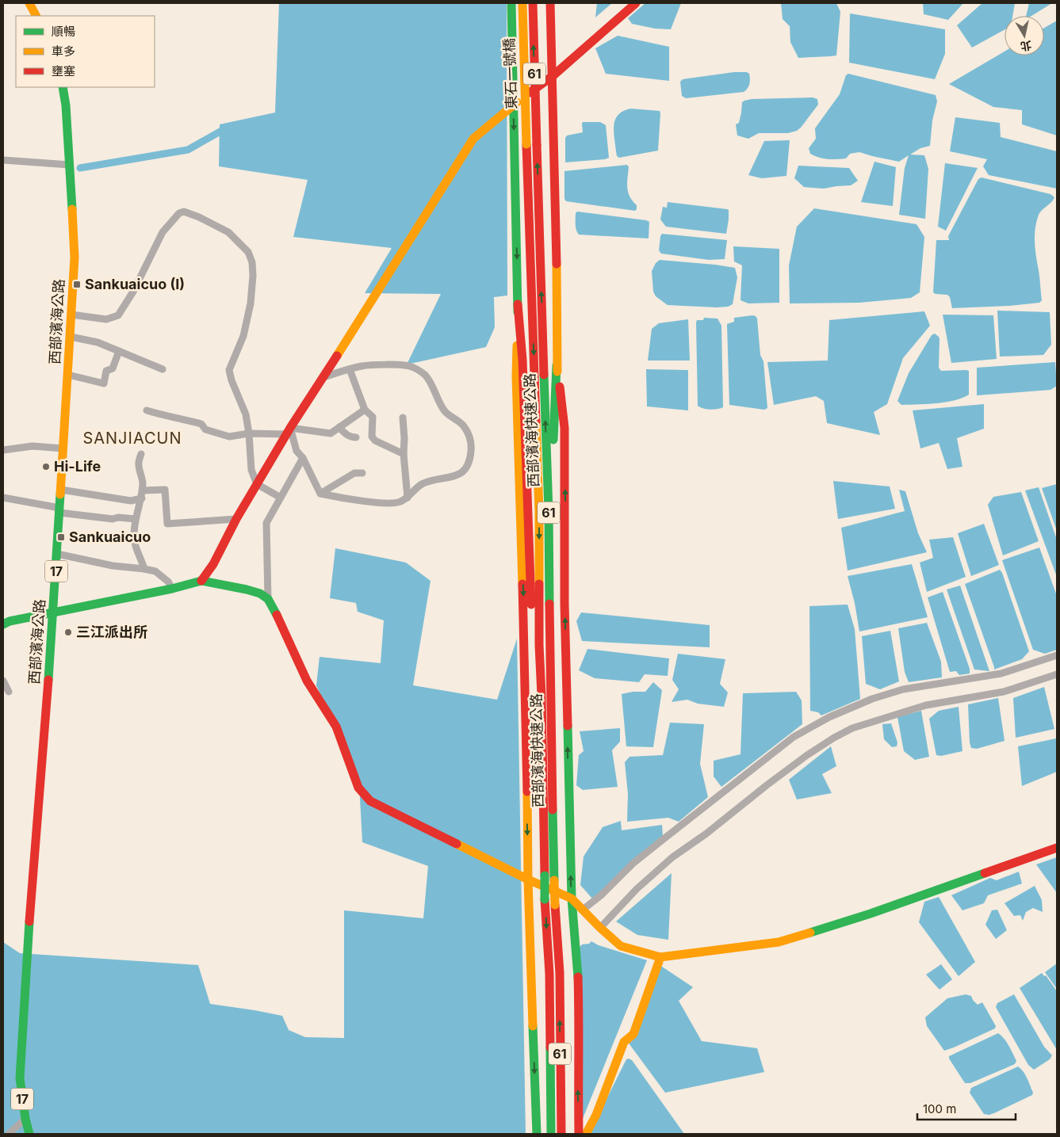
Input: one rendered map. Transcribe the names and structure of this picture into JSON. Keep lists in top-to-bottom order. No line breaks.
{"streets":{"main road":["東石一號橋","61","西部濱海公路","西部濱海快速公路","17"]},"crossings":[["東石一號橋","西部濱海快速公路"]],"districts":["SANJIACUN"],"places":{"transit":["Sankuaicuo (I)","Sankuaicuo"],"other":["Hi-Life","三江派出所"]},"legend":["順暢","車多","壅塞"],"scale_bar":"100 m","north":"bottom"}
